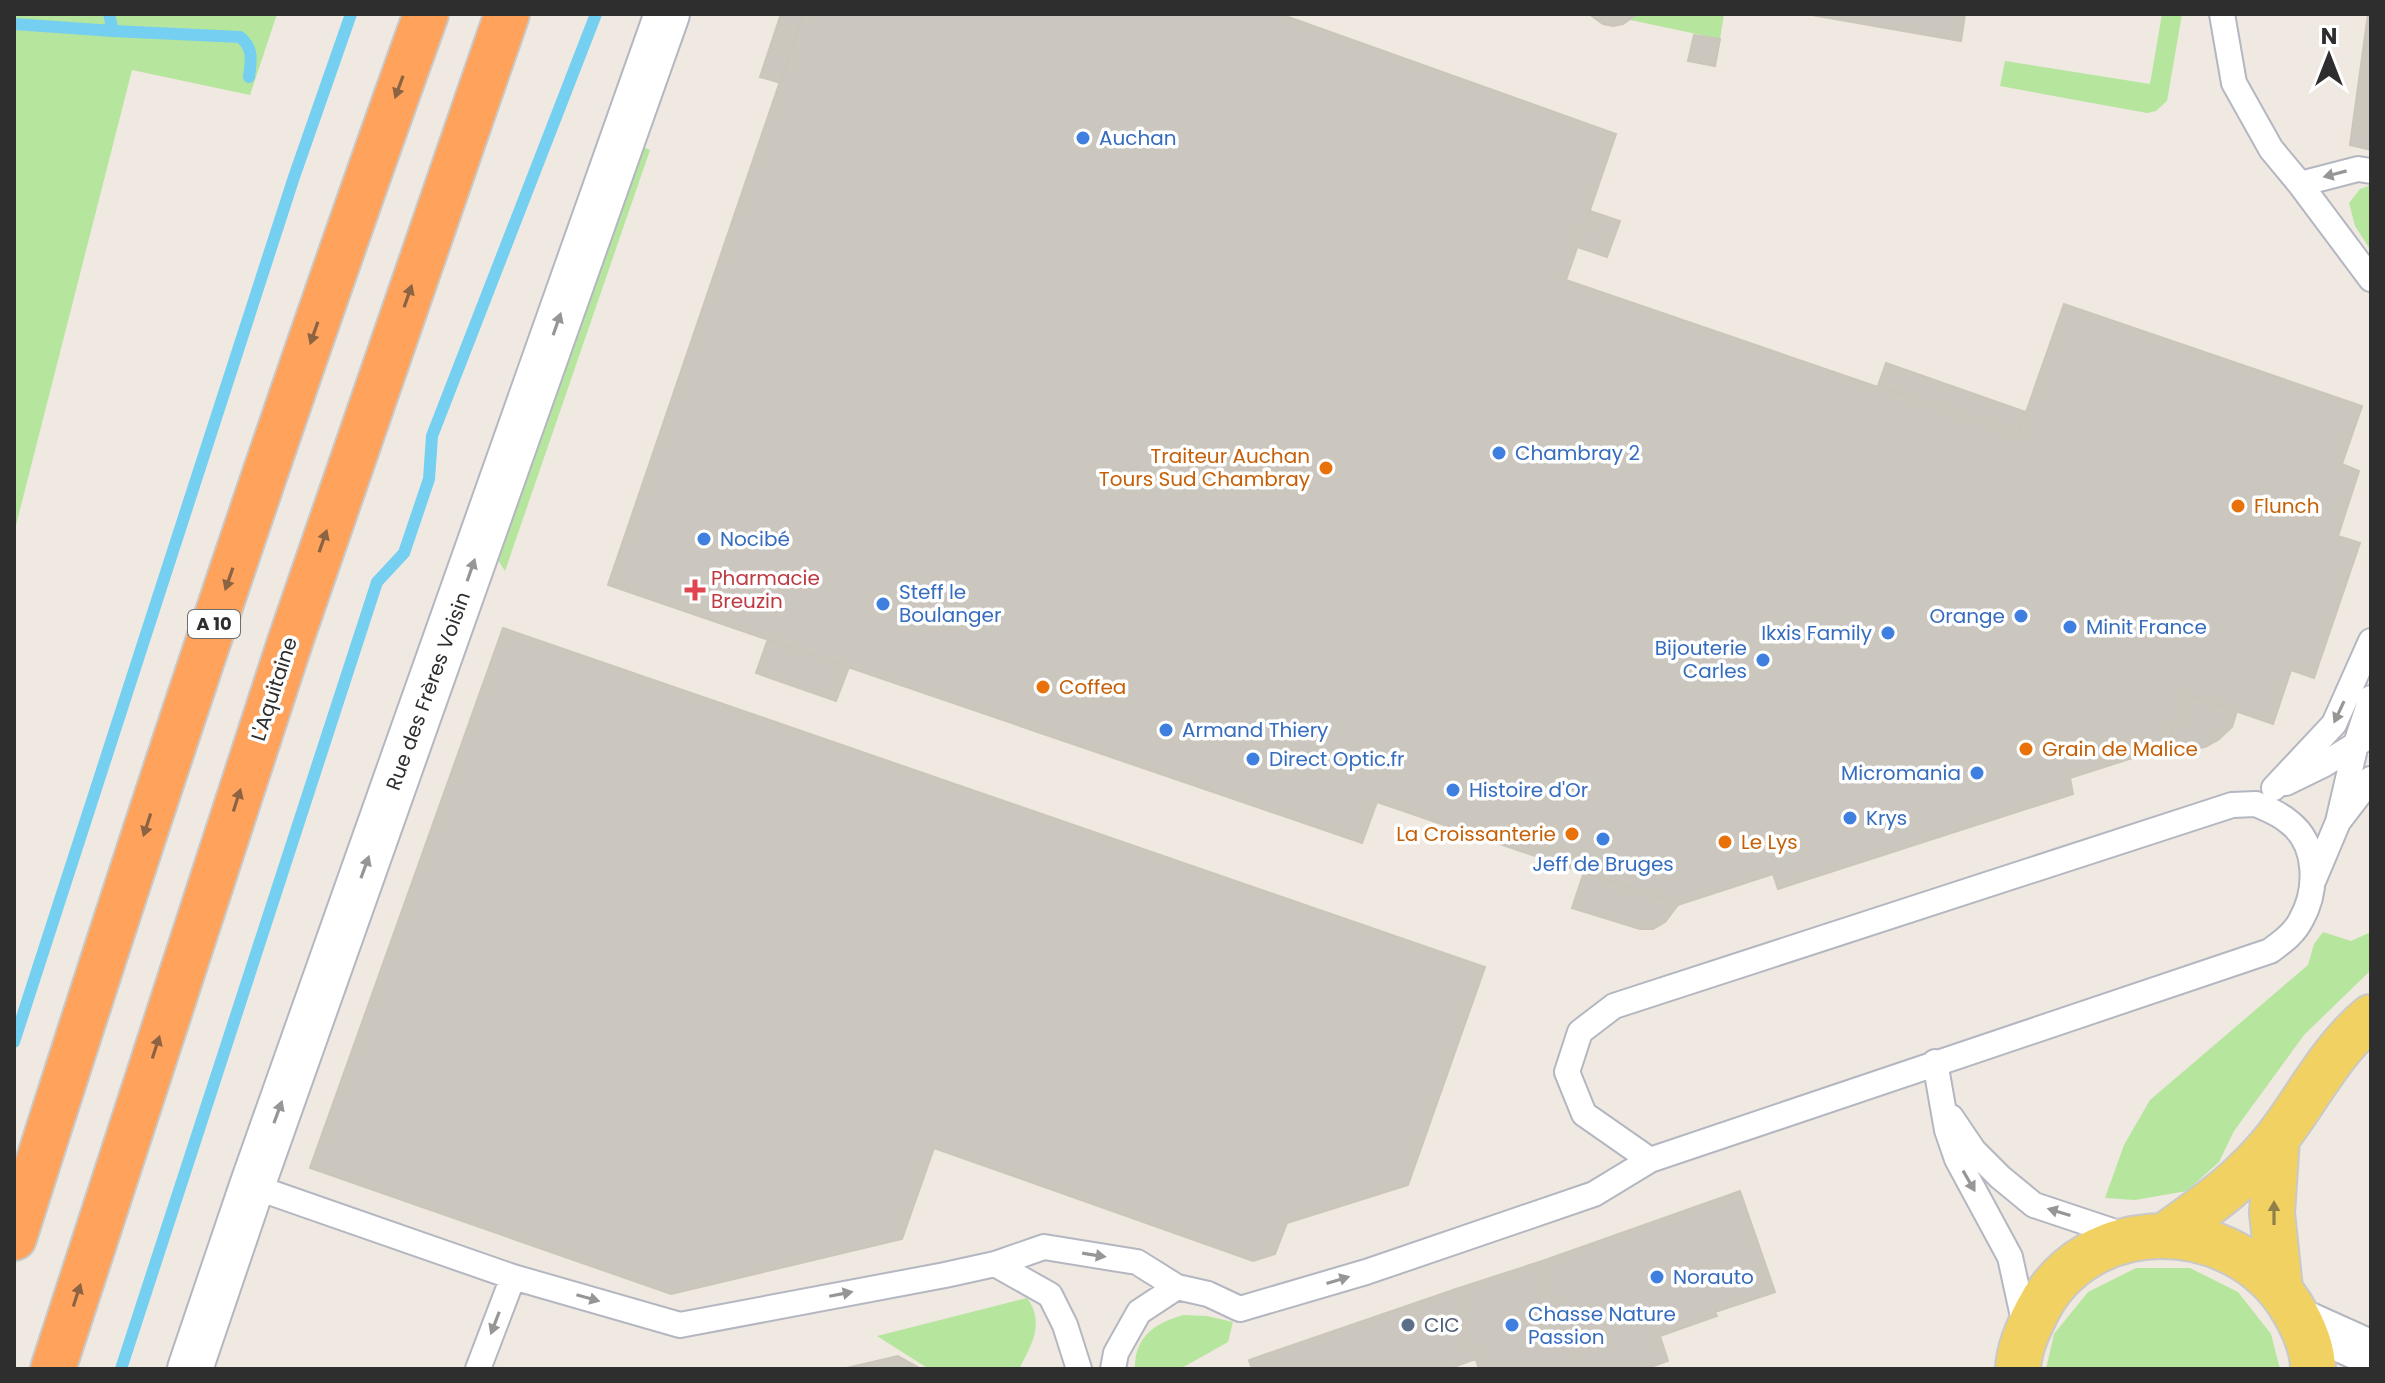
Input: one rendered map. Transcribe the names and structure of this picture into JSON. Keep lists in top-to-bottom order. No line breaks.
{"streets":{"highway":["A 10","L'Aquitaine"],"street":["Rue des Frères Voisin"]},"one_way":["Rue des Frères Voisin"],"places":{"other":["Auchan","Chambray 2","Traiteur Auchan Tours Sud Chambray","Flunch","Nocibé","Steff le Boulanger","Orange","Minit France","Ikxis Family","Bijouterie Carles","Coffea","Armand Thiery","Grain de Malice","Direct Optic.fr","Micromania","Histoire d'Or","Krys","La Croissanterie","Jeff de Bruges","Le Lys","Norauto","CIC","Chasse Nature Passion"],"health":["Pharmacie Breuzin"]},"north":"top"}
